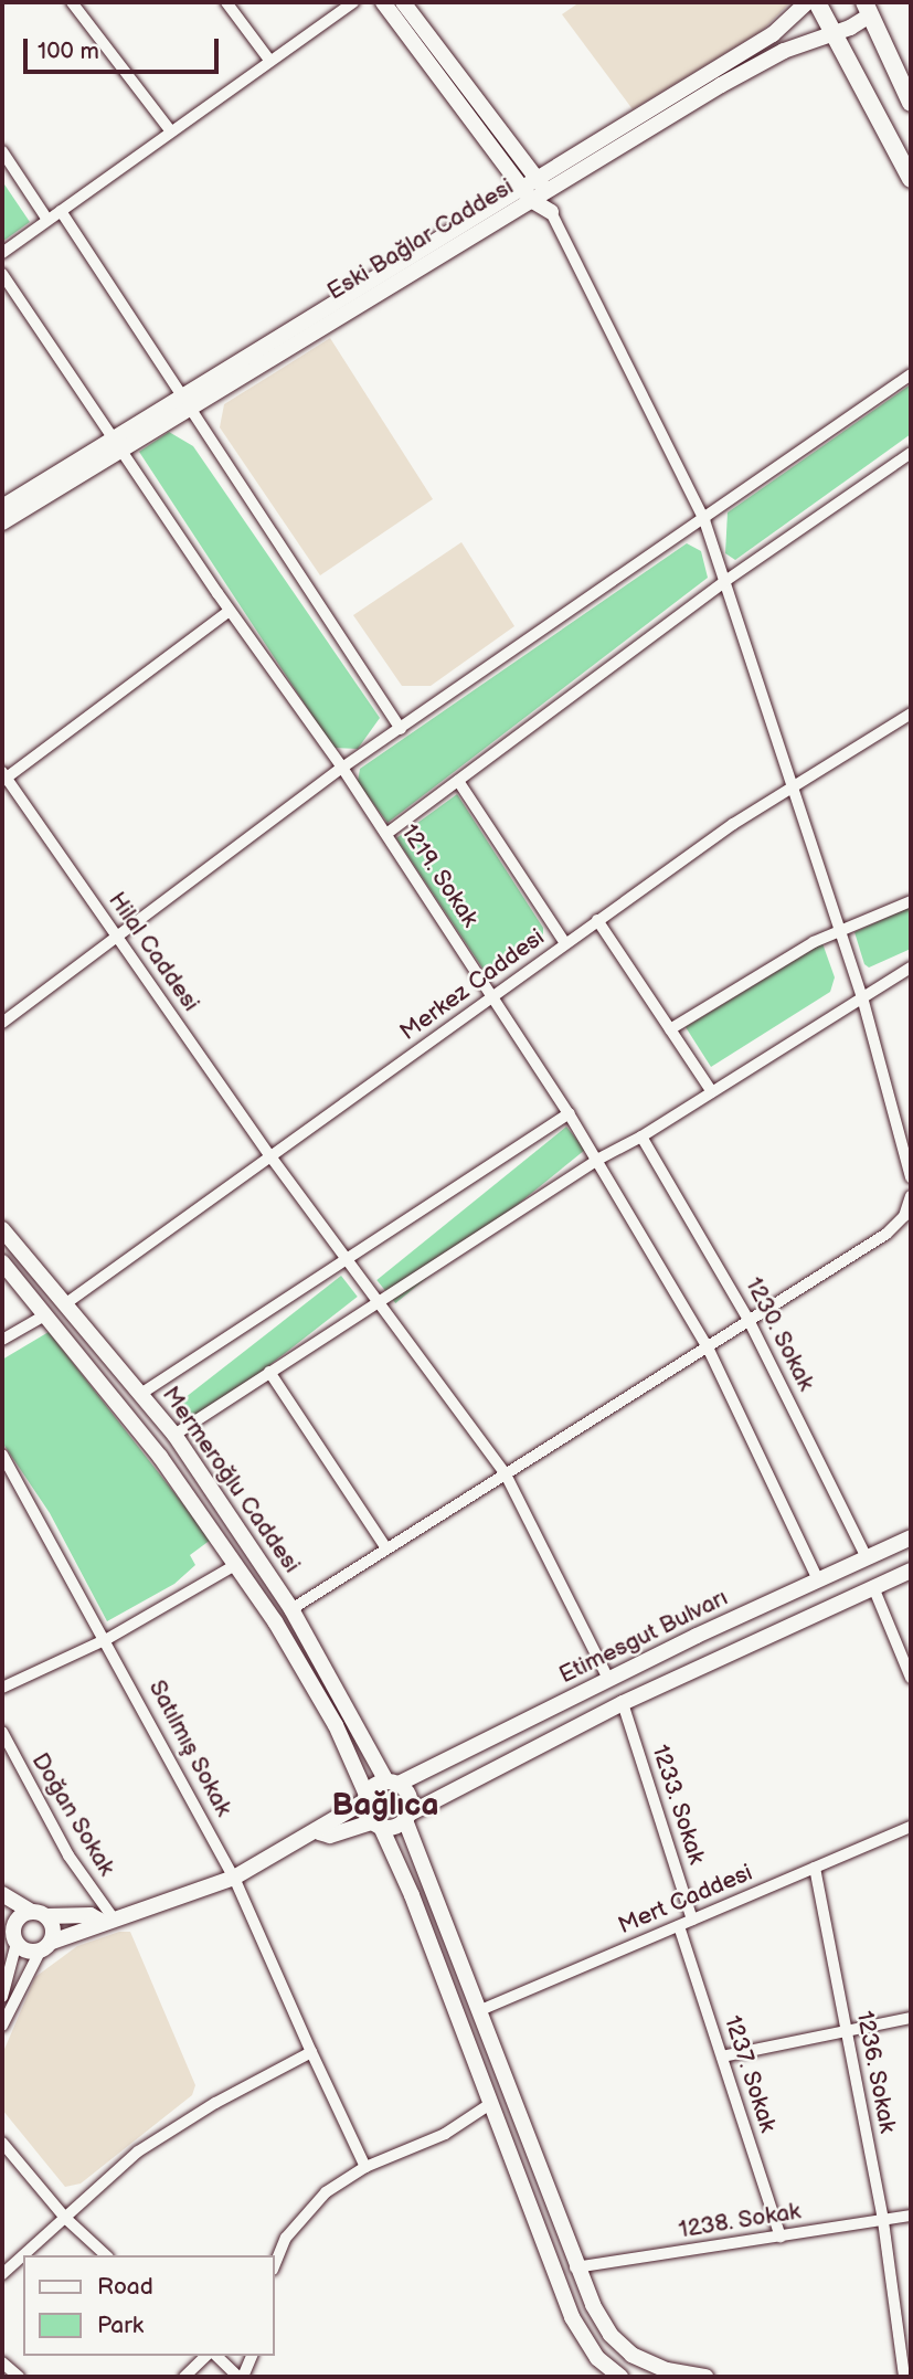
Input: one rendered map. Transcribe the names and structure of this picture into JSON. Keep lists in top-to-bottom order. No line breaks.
{"streets":{"main road":["Eski Bağlar Caddesi","Mermeroğlu Caddesi","Etimesgut Bulvarı"],"street":["1219. Sokak","Hilal Caddesi","Merkez Caddesi","1230. Sokak","Satılmış Sokak","1233. Sokak","Doğan Sokak","Mert Caddesi","1236. Sokak","1237. Sokak","1238. Sokak"]},"crossings":[["Eski Bağlar Caddesi","1219. Sokak"],["1219. Sokak","Merkez Caddesi"],["1219. Sokak","Etimesgut Bulvarı"],["Hilal Caddesi","Merkez Caddesi"],["Hilal Caddesi","Etimesgut Bulvarı"],["Merkez Caddesi","Mermeroğlu Caddesi"],["1230. Sokak","Etimesgut Bulvarı"],["Mermeroğlu Caddesi","Etimesgut Bulvarı"],["Mermeroğlu Caddesi","Mert Caddesi"],["Mermeroğlu Caddesi","1238. Sokak"],["1233. Sokak","Mert Caddesi"],["Mert Caddesi","1236. Sokak"],["Mert Caddesi","1237. Sokak"],["1236. Sokak","1238. Sokak"],["1237. Sokak","1238. Sokak"]],"districts":["Bağlıca"],"legend":["Road","Park"],"scale_bar":"100 m"}
